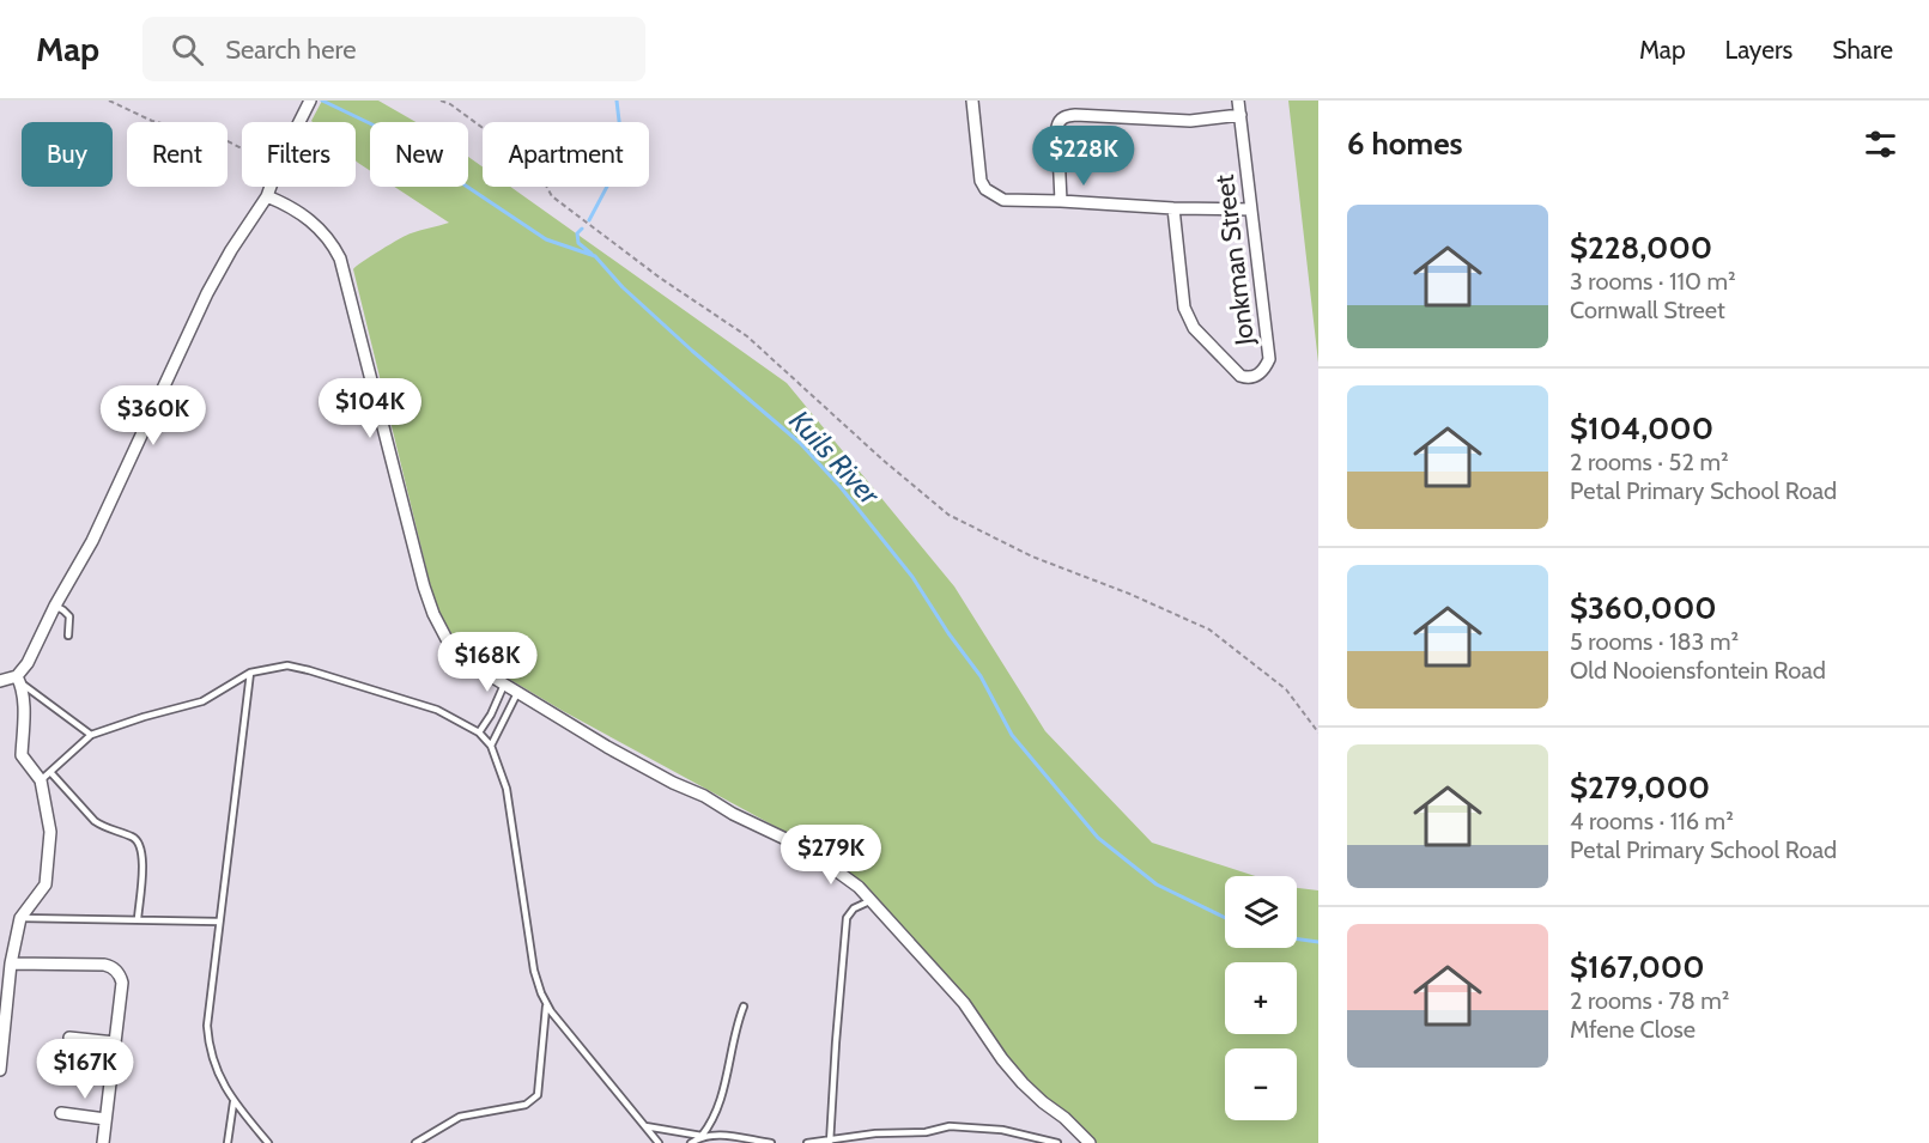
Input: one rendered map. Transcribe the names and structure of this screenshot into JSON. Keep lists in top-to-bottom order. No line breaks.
{"streets":{"street":["Jonkman Street"]},"water":["Kuils River"],"page":{"header":"Map","search":"Search here","nav":["Map","Layers","Share"],"heading":"6 homes","chip":["Buy","Rent","Filters","New","Apartment"],"price":["$228K","$104K","$360K","$168K","$279K","$167K"],"list":[{"name":"$228,000","note":"3 rooms · 110 m² · Cornwall Street"},{"name":"$104,000","note":"2 rooms · 52 m² · Petal Primary School Road"},{"name":"$360,000","note":"5 rooms · 183 m² · Old Nooiensfontein Road"},{"name":"$279,000","note":"4 rooms · 116 m² · Petal Primary School Road"},{"name":"$167,000","note":"2 rooms · 78 m² · Mfene Close"}],"map_buttons":["+","−"]}}
